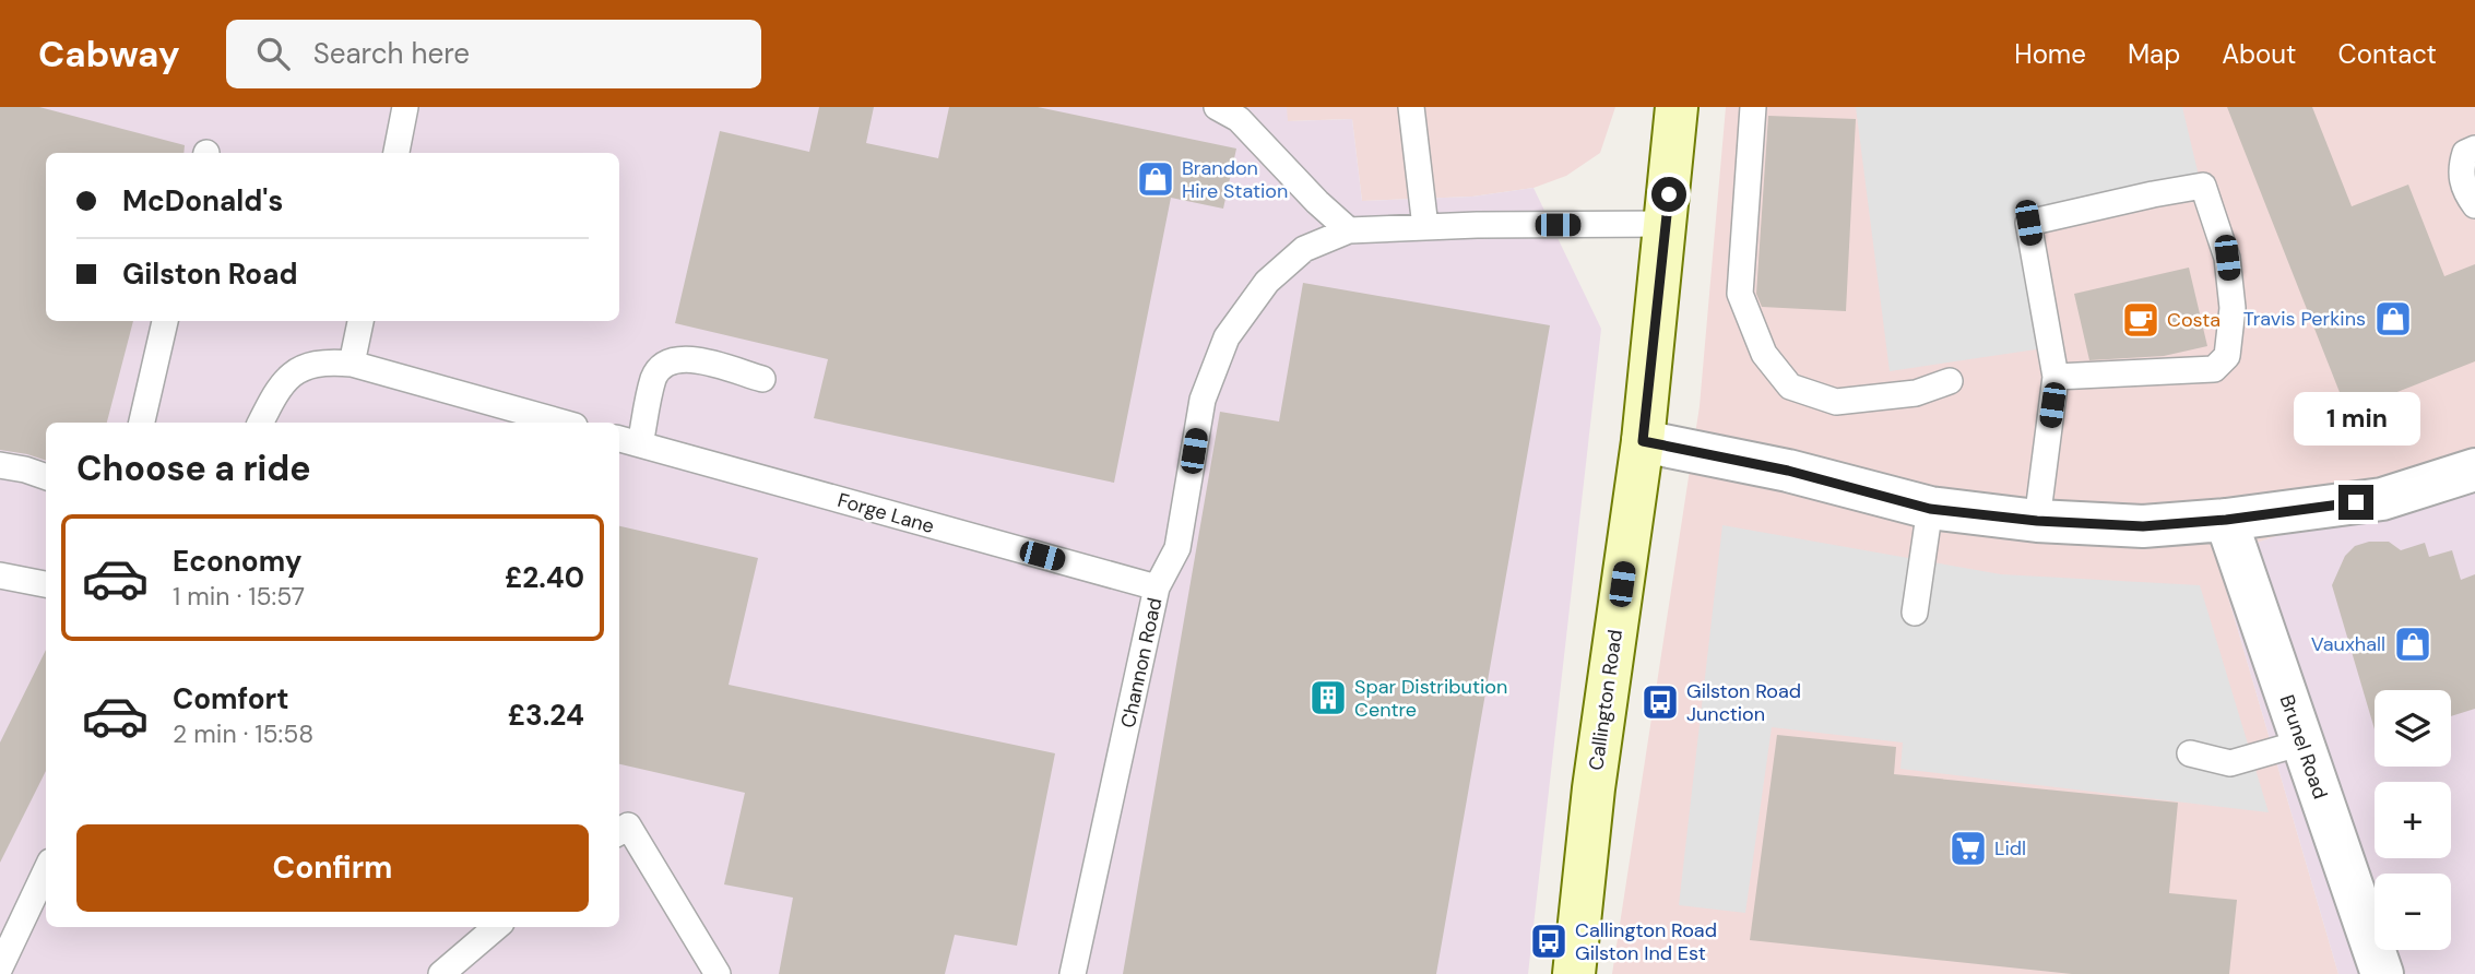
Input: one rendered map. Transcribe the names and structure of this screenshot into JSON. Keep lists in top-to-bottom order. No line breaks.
{"streets":{"main road":["Callington Road"],"street":["Brunel Road"],"lane":["Forge Lane","Channon Road"]},"crossings":[["Forge Lane","Channon Road"],["Channon Road","Callington Road"]],"places":{"shop":["Brandon Hire Station","Travis Perkins","Vauxhall"],"cafe":["Costa"],"building":["Spar Distribution Centre"],"bus stop":["Gilston Road Junction","Callington Road Gilston Ind Est"],"supermarket":["Lidl"]},"page":{"header":"Cabway","search":"Search here","nav":["Home","Map","About","Contact"],"banner":["McDonald's","Gilston Road"],"bubble":"1 min","heading":"Choose a ride","list":[{"name":"Economy","note":"1 min · 15:57","value":"£2.40"},{"name":"Comfort","note":"2 min · 15:58","value":"£3.24"}],"map_buttons":["+","−"],"buttons":"Confirm"}}
